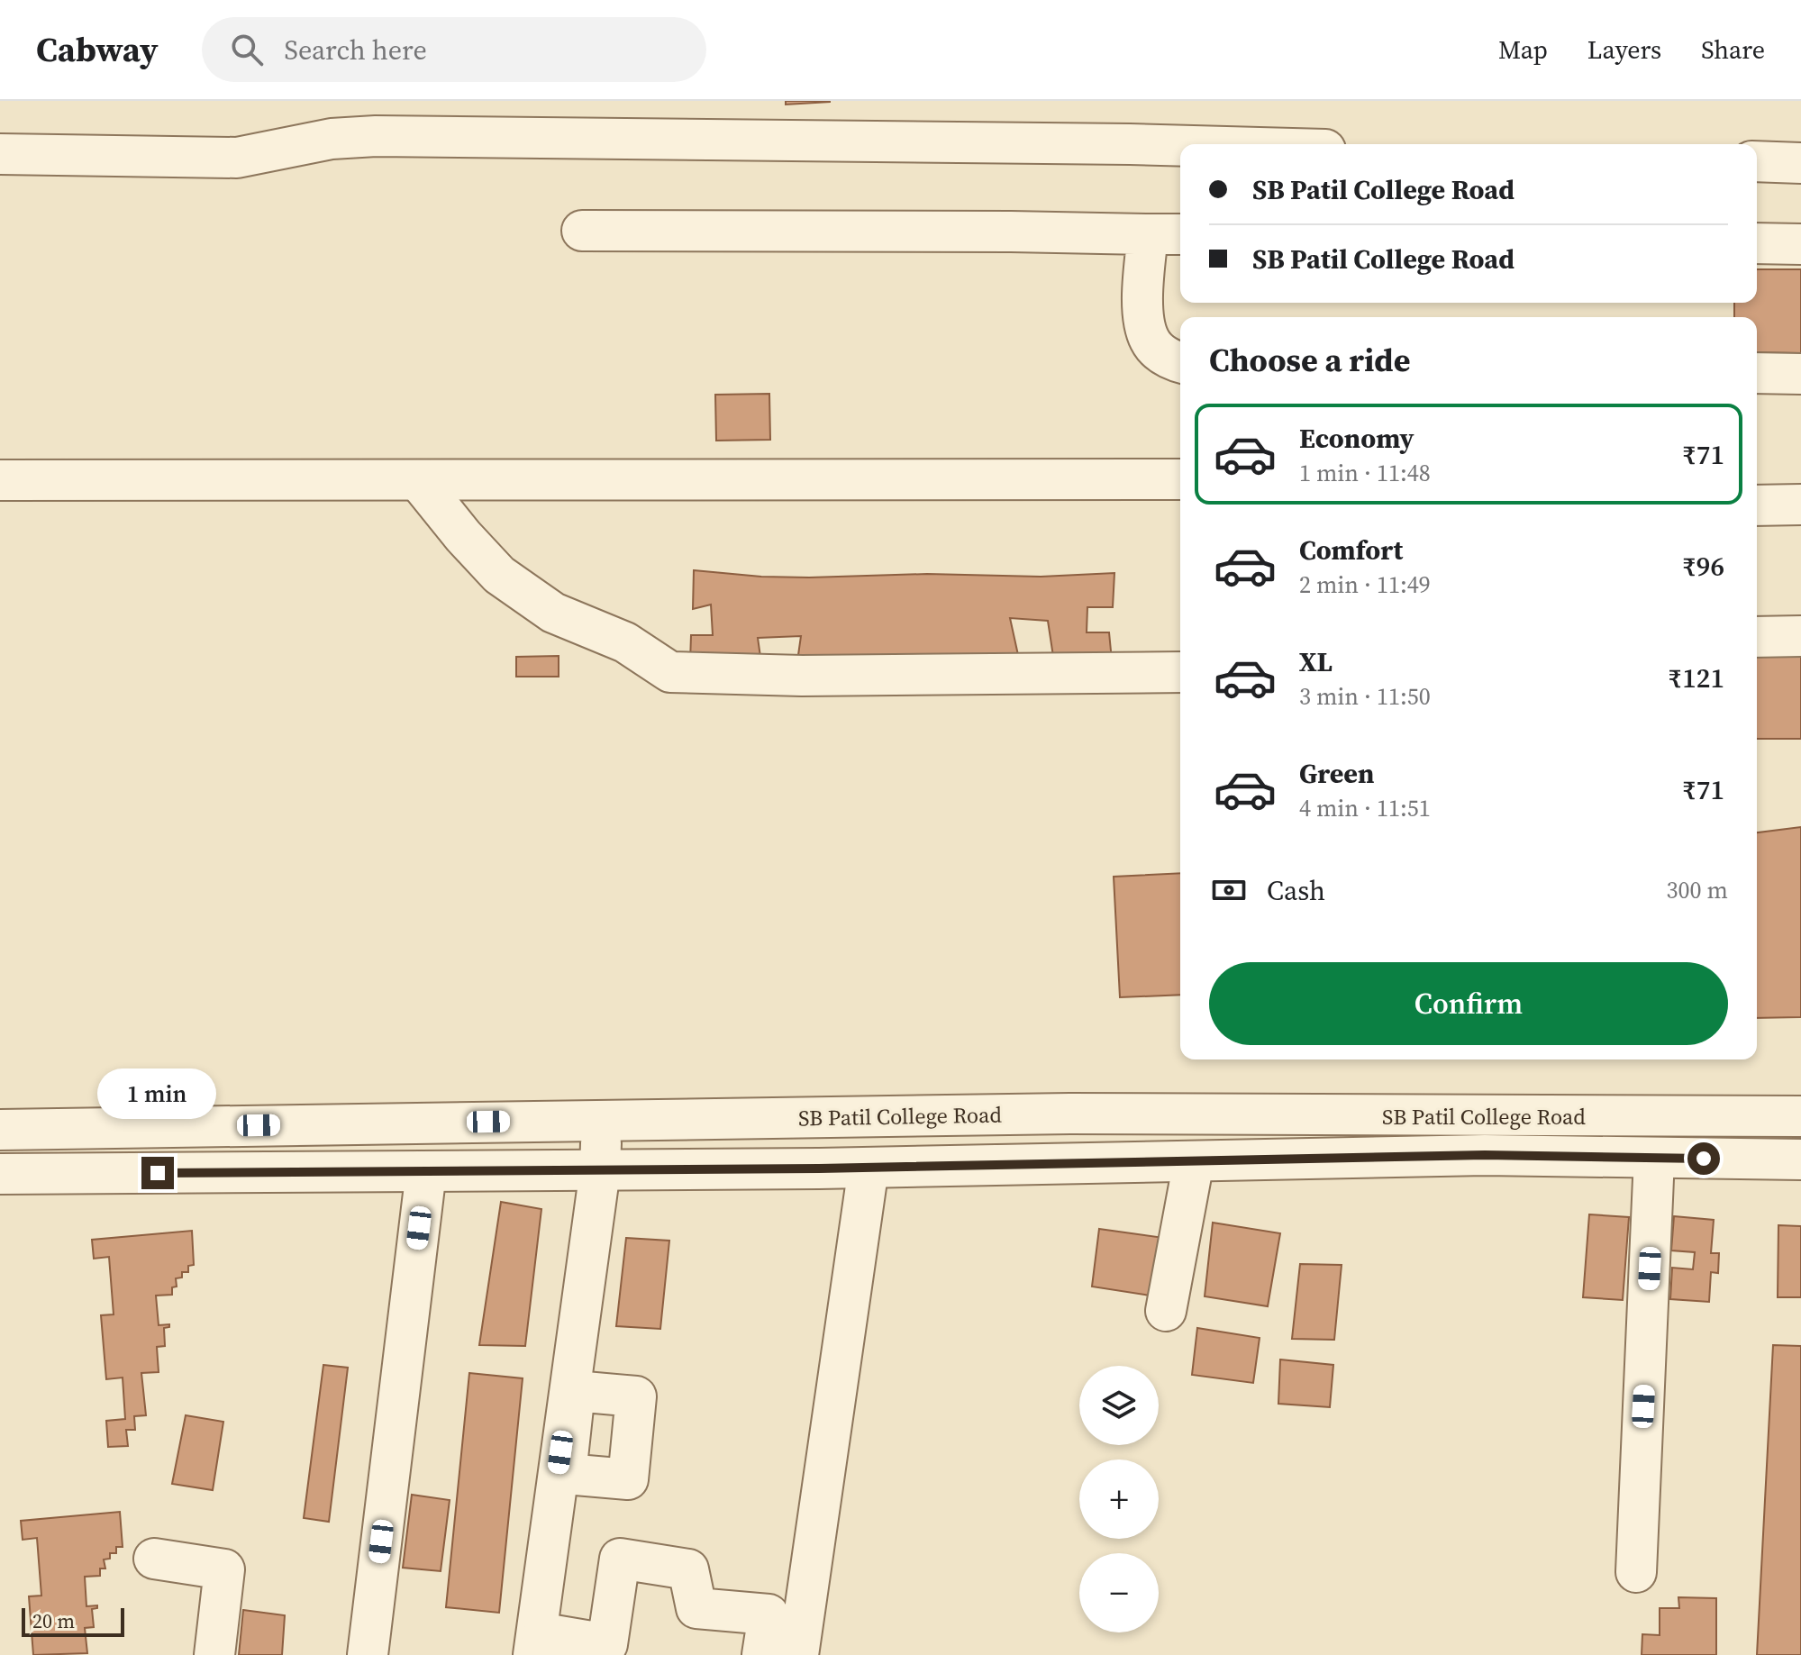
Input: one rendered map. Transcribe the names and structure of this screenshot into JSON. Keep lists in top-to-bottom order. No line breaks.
{"streets":{"street":["SB Patil College Road"]},"scale_bar":"20 m","page":{"header":"Cabway","search":"Search here","nav":["Map","Layers","Share"],"banner":["SB Patil College Road","SB Patil College Road"],"heading":"Choose a ride","list":[{"name":"Economy","note":"1 min · 11:48","value":"₹71"},{"name":"Comfort","note":"2 min · 11:49","value":"₹96"},{"name":"XL","note":"3 min · 11:50","value":"₹121"},{"name":"Green","note":"4 min · 11:51","value":"₹71"}],"pay":["Cash","300 m"],"buttons":"Confirm","bubble":"1 min","map_buttons":["+","−"],"scale":"20 m"}}
